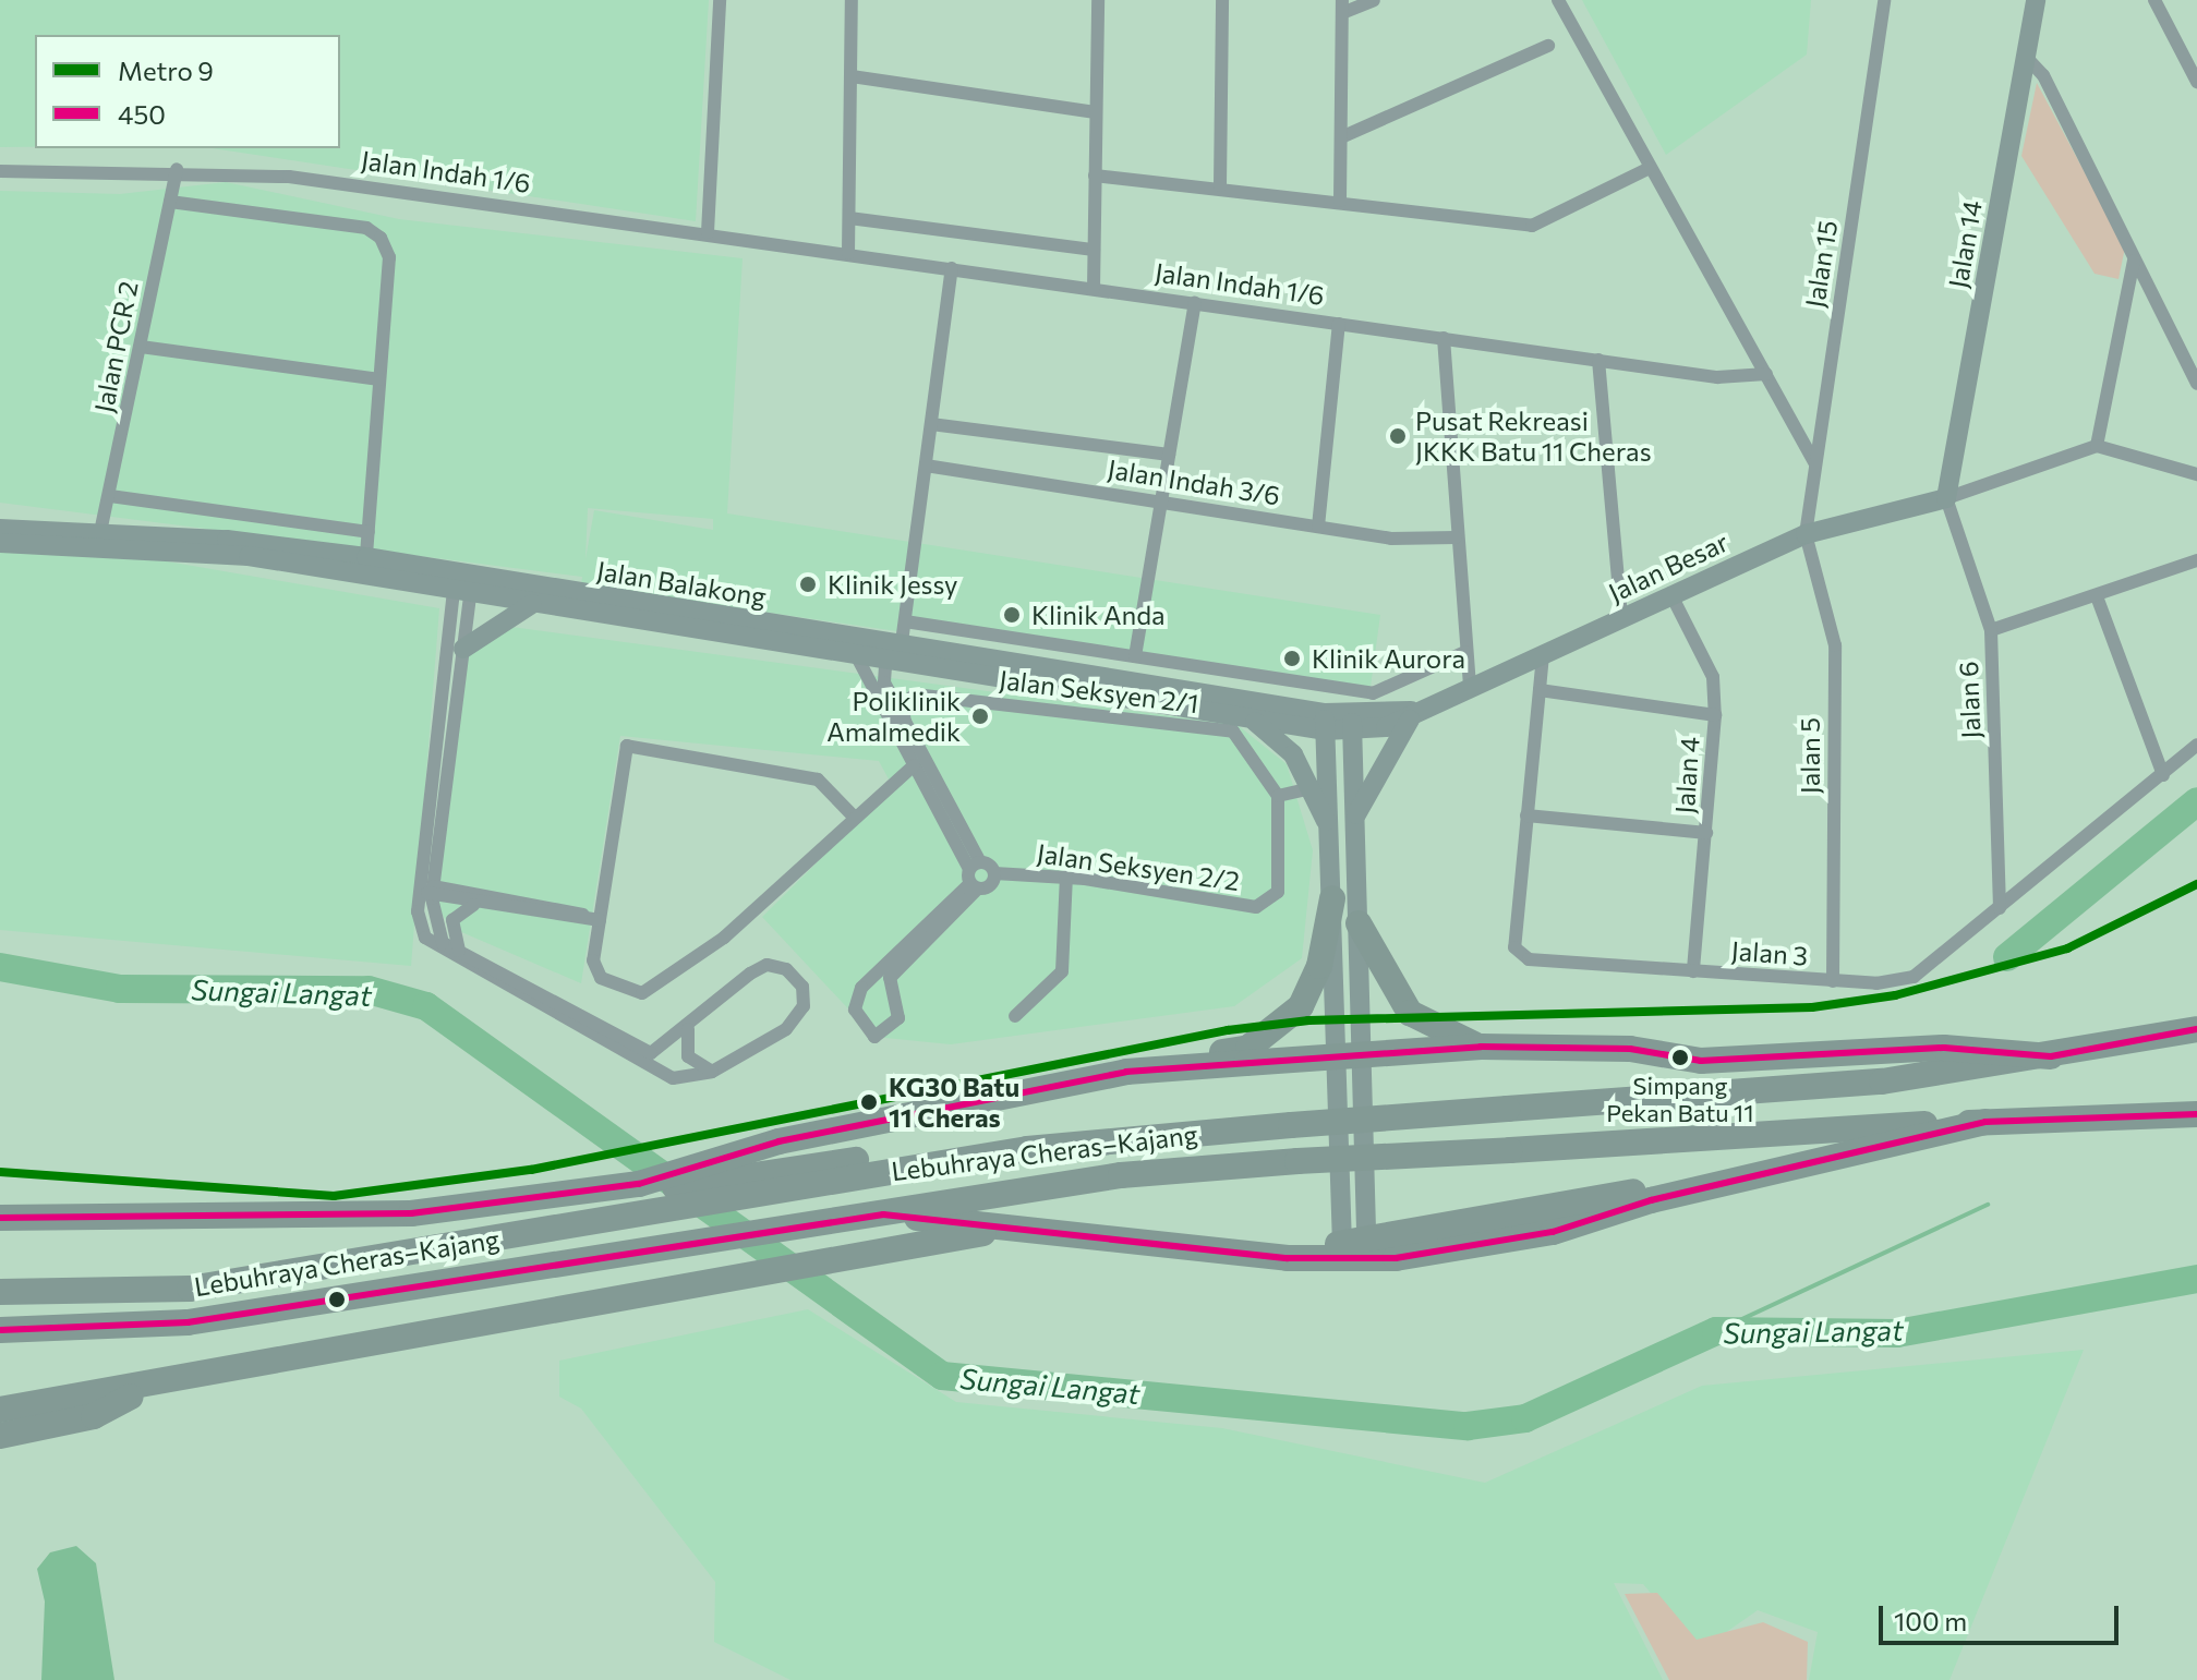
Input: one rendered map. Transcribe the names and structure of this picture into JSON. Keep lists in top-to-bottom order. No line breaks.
{"streets":{"highway":["Lebuhraya Cheras–Kajang"],"street":["Jalan Indah 1/6","Jalan 14","Jalan 15","Jalan PCR 2","Jalan Indah 3/6","Jalan Besar","Jalan Balakong","Jalan Seksyen 2/1","Jalan 6","Jalan 5","Jalan 4","Jalan Seksyen 2/2","Jalan 3"]},"crossings":[["Jalan Indah 1/6","Jalan PCR 2"],["Jalan 14","Jalan Besar"],["Jalan 14","Jalan 6"],["Jalan 15","Jalan Besar"],["Jalan 15","Jalan 5"],["Jalan PCR 2","Jalan Balakong"],["Jalan Besar","Jalan 6"],["Jalan Besar","Jalan 5"],["Jalan Besar","Jalan 4"],["Jalan Seksyen 2/1","Jalan Seksyen 2/2"],["Jalan 6","Jalan 3"],["Jalan 5","Jalan 3"],["Jalan 4","Jalan 3"]],"water":["Sungai Langat"],"places":["Pusat Rekreasi JKKK Batu 11 Cheras","Klinik Jessy","Klinik Anda","Klinik Aurora","Poliklinik Amalmedik","Simpang Pekan Batu 11","KG30 Batu 11 Cheras"],"lines":["metro line 9","transit line 450"],"legend":["Metro 9","450"],"scale_bar":"100 m"}
